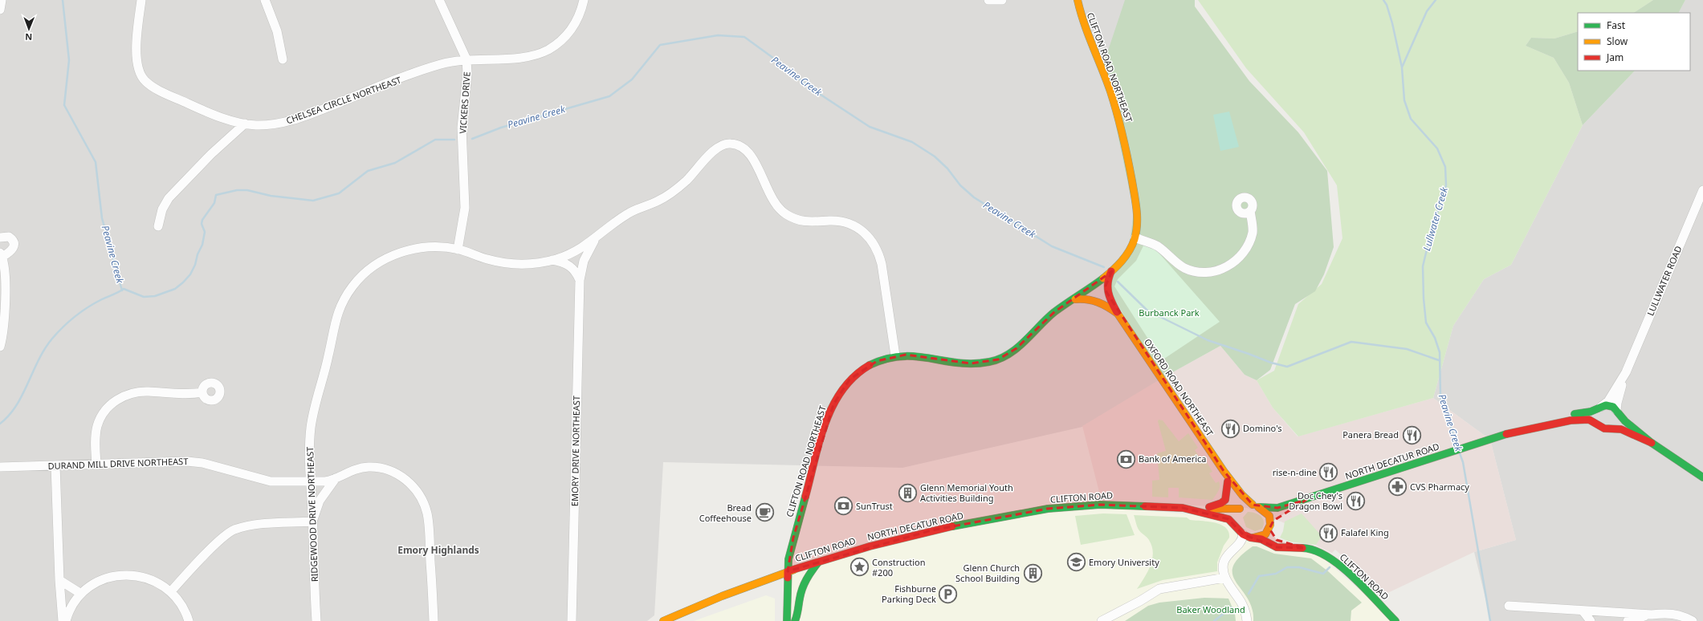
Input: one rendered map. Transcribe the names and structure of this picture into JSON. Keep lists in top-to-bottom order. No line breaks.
{"streets":{"main road":["CLIFTON ROAD NORTHEAST","OXFORD ROAD NORTHEAST","NORTH DECATUR ROAD","CLIFTON ROAD"],"street":["CHELSEA CIRCLE NORTHEAST","VICKERS DRIVE","LULLWATER ROAD","EMORY DRIVE NORTHEAST","DURAND MILL DRIVE NORTHEAST","RIDGEWOOD DRIVE NORTHEAST"]},"crossings":[["CLIFTON ROAD NORTHEAST","OXFORD ROAD NORTHEAST"],["CLIFTON ROAD NORTHEAST","NORTH DECATUR ROAD"],["CLIFTON ROAD NORTHEAST","CLIFTON ROAD"],["CLIFTON ROAD NORTHEAST","RIDGEWOOD DRIVE NORTHEAST"],["CHELSEA CIRCLE NORTHEAST","VICKERS DRIVE"],["VICKERS DRIVE","RIDGEWOOD DRIVE NORTHEAST"],["LULLWATER ROAD","NORTH DECATUR ROAD"],["OXFORD ROAD NORTHEAST","NORTH DECATUR ROAD"],["OXFORD ROAD NORTHEAST","CLIFTON ROAD"],["EMORY DRIVE NORTHEAST","RIDGEWOOD DRIVE NORTHEAST"],["NORTH DECATUR ROAD","CLIFTON ROAD"],["DURAND MILL DRIVE NORTHEAST","RIDGEWOOD DRIVE NORTHEAST"]],"districts":["Emory Highlands"],"water":["Peavine Creek","Lullwater Creek"],"parks":["Burbanck Park","Baker Woodland"],"places":{"restaurant":["Domino's","Panera Bread","rise-n-dine","Doc Chey's Dragon Bowl","Falafel King"],"bank":["Bank of America","SunTrust"],"pharmacy":["CVS Pharmacy"],"building":["Glenn Memorial Youth Activities Building","Glenn Church School Building"],"cafe":["Bread Coffeehouse"],"school or university":["Emory University"],"place":["Construction #200"],"parking":["Fishburne Parking Deck"]},"legend":["Fast","Slow","Jam"],"north":"bottom"}
